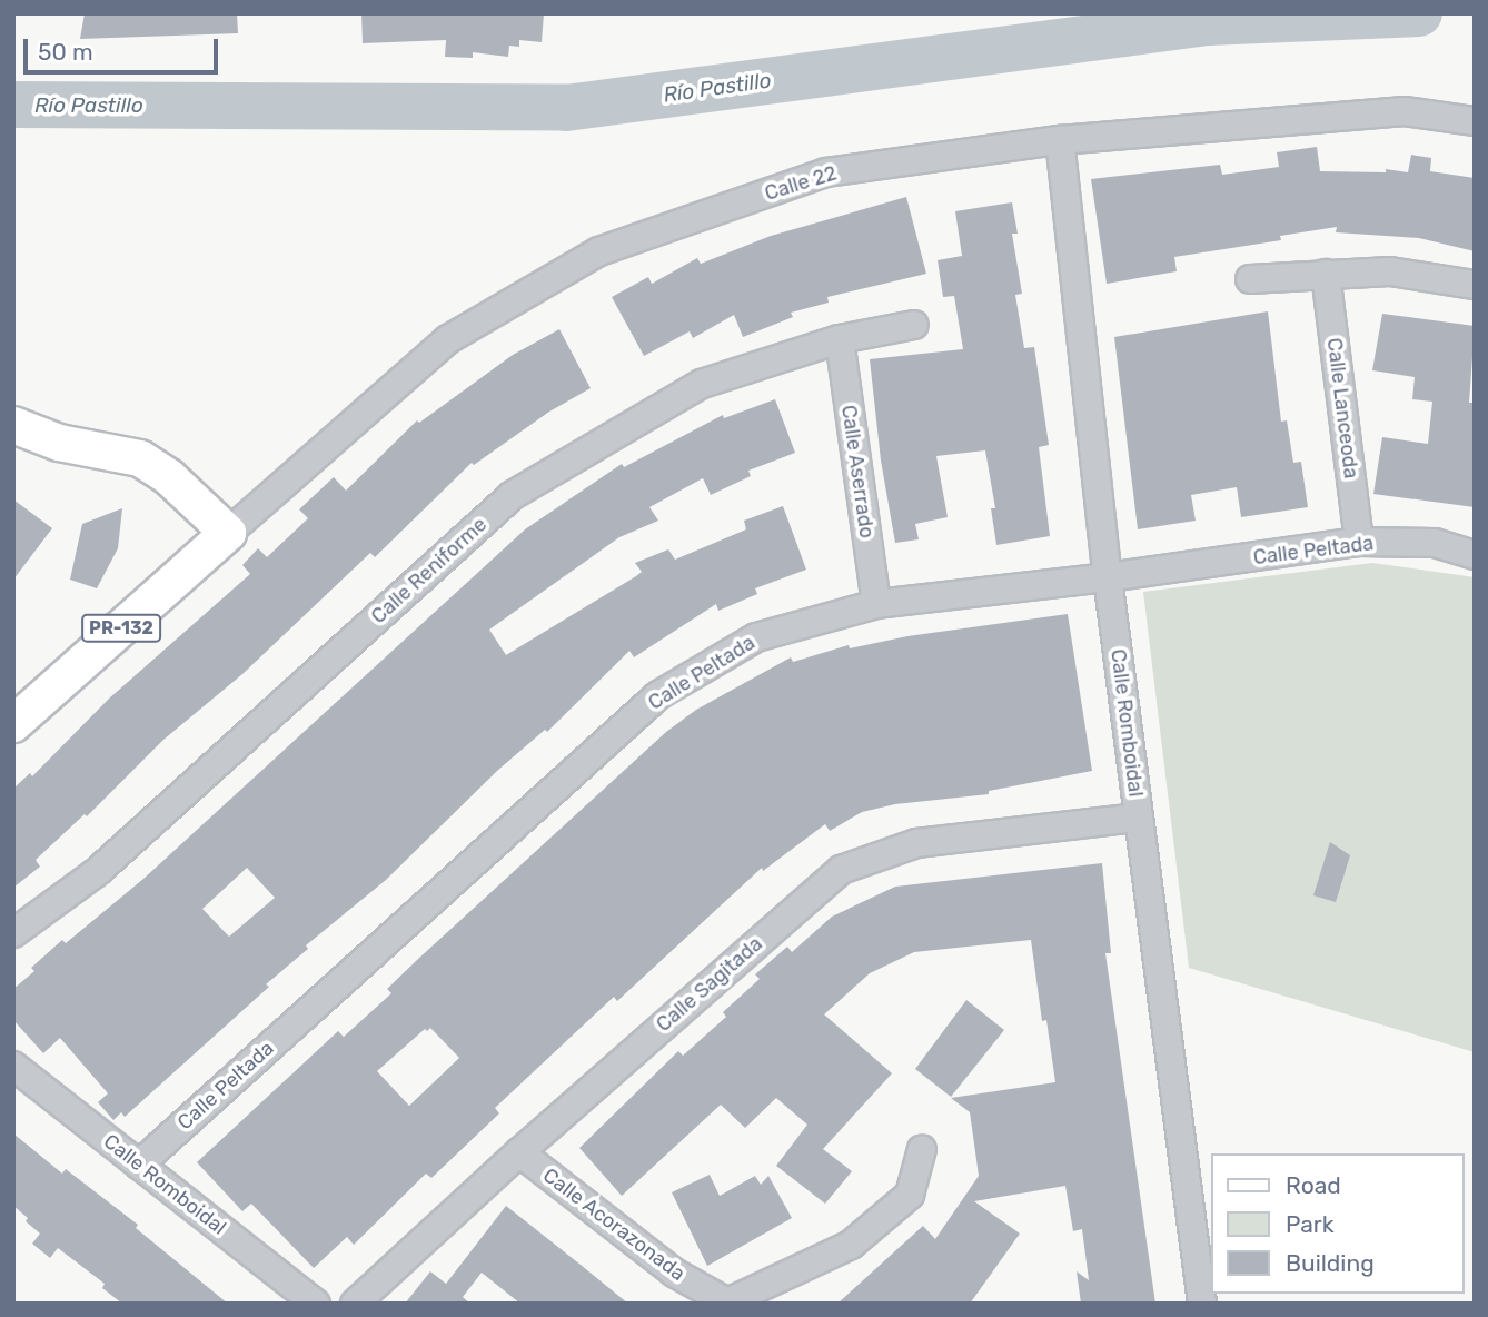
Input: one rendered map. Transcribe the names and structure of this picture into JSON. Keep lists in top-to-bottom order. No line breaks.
{"streets":{"main road":["PR-132"],"street":["Calle 22","Calle Lanceoda","Calle Aserrado","Calle Peltada","Calle Reniforme","Calle Romboidal","Calle Sagitada","Calle Acorazonada"]},"crossings":[["Calle 22","PR-132"],["Calle 22","Calle Romboidal"],["Calle Lanceoda","Calle Peltada"],["Calle Aserrado","Calle Peltada"],["Calle Aserrado","Calle Reniforme"],["Calle Peltada","Calle Romboidal"],["Calle Romboidal","Calle Sagitada"],["Calle Sagitada","Calle Acorazonada"]],"water":["Río Pastillo"],"legend":["Road","Park","Building"],"scale_bar":"50 m"}
